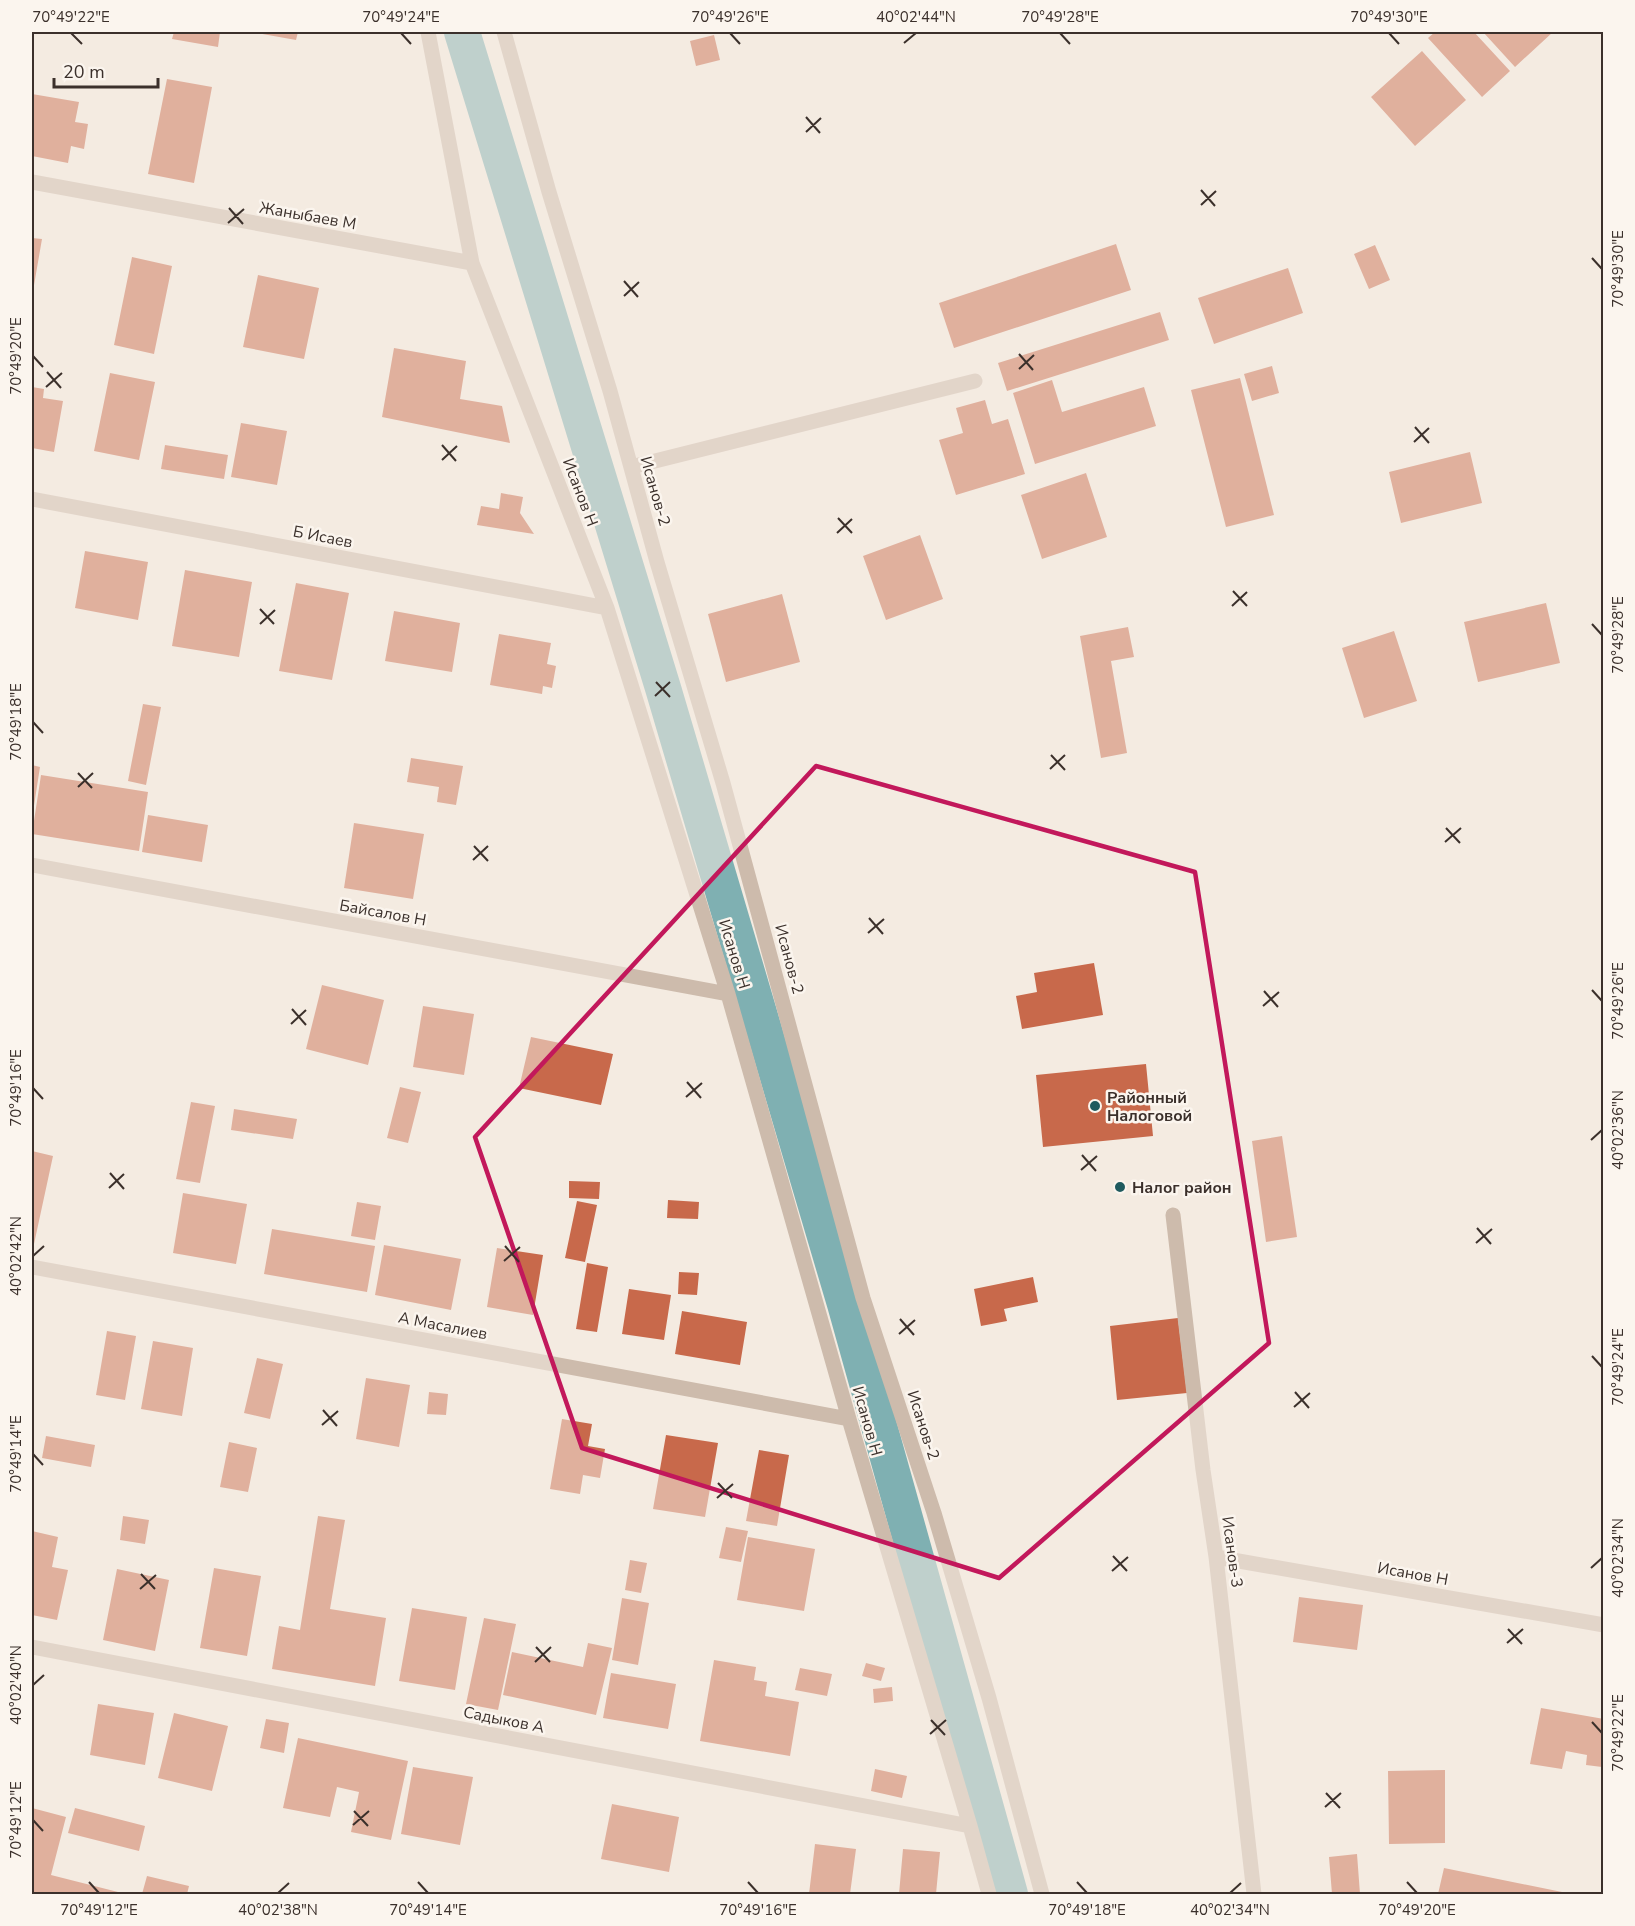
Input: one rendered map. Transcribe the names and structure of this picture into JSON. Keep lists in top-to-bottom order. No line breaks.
{"streets":{"street":["Жаныбаев М","Исанов-2","Исанов Н","Б Исаев","Байсалов Н","А Масалиев","Исанов-3","Садыков А"]},"crossings":[["Жаныбаев М","Исанов Н"],["Исанов Н","Б Исаев"],["Исанов Н","Байсалов Н"],["Исанов Н","А Масалиев"],["Исанов Н","Исанов-3"],["Исанов Н","Садыков А"]],"places":["Районный Налоговой","Налог район"],"scale_bar":"20 m","coordinates":["70°49'22\"E","70°49'24\"E","70°49'26\"E","40°02'44\"N","70°49'28\"E","70°49'30\"E","70°49'20\"E","70°49'18\"E","70°49'16\"E","40°02'36\"N","40°02'42\"N","70°49'14\"E","40°02'34\"N","40°02'40\"N","70°49'12\"E","40°02'38\"N"]}
